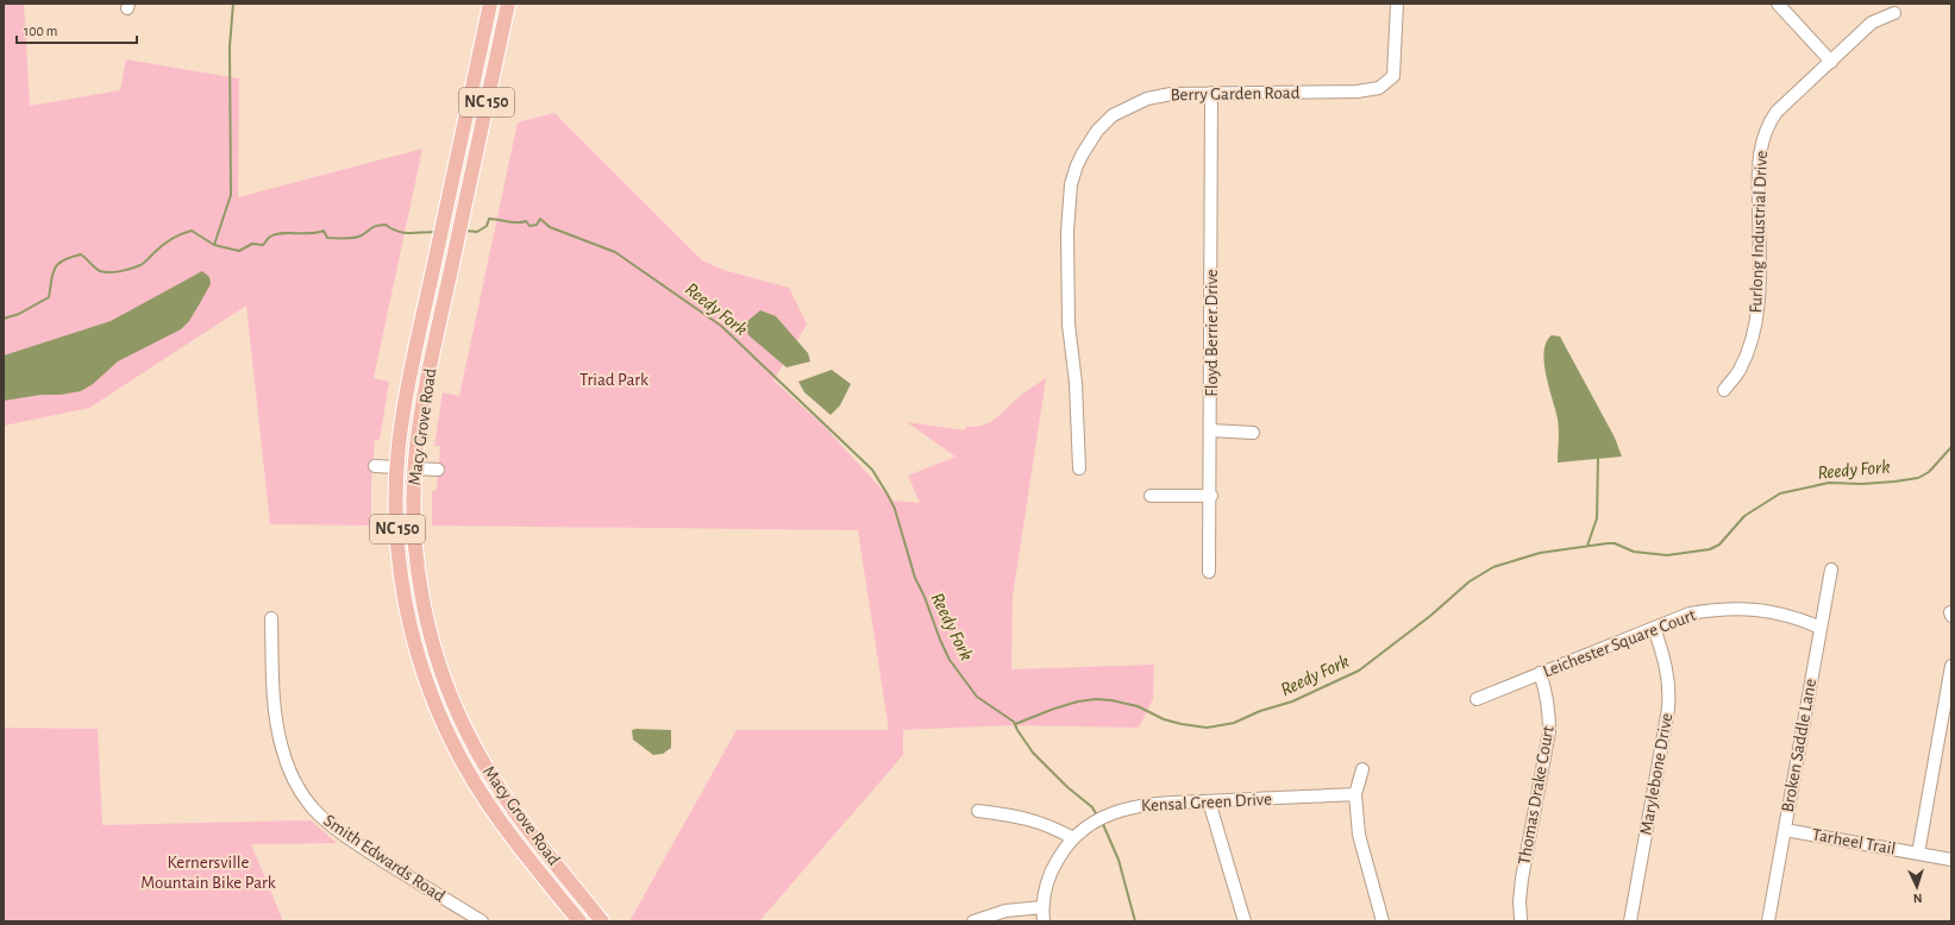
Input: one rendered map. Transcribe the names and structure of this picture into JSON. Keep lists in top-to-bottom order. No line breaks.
{"streets":{"main road":["NC 150","Macy Grove Road"],"street":["Berry Garden Road","Furlong Industrial Drive","Floyd Berrier Drive","Leichester Square Court","Broken Saddle Lane","Marylebone Drive","Thomas Drake Court","Kensal Green Drive","Tarheel Trail","Smith Edwards Road"]},"crossings":[["Berry Garden Road","Floyd Berrier Drive"],["Leichester Square Court","Broken Saddle Lane"],["Leichester Square Court","Marylebone Drive"],["Leichester Square Court","Thomas Drake Court"],["Broken Saddle Lane","Tarheel Trail"]],"water":["Reedy Fork"],"parks":["Triad Park","Kernersville Mountain Bike Park"],"scale_bar":"100 m","north":"bottom"}
